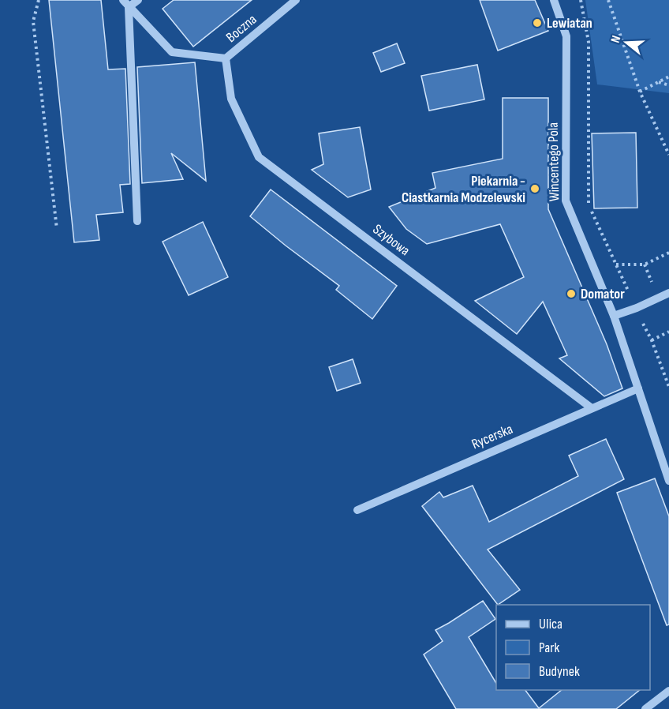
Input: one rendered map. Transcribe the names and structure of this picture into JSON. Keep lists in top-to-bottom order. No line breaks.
{"streets":{"street":["Boczna","Wincentego Pola","Szybowa","Rycerska"]},"crossings":[["Boczna","Szybowa"],["Wincentego Pola","Rycerska"],["Szybowa","Rycerska"]],"places":["Lewiatan","Piekarnia - Ciastkarnia Modzelewski","Domator"],"legend":["Ulica","Park","Budynek"],"north":"left"}
